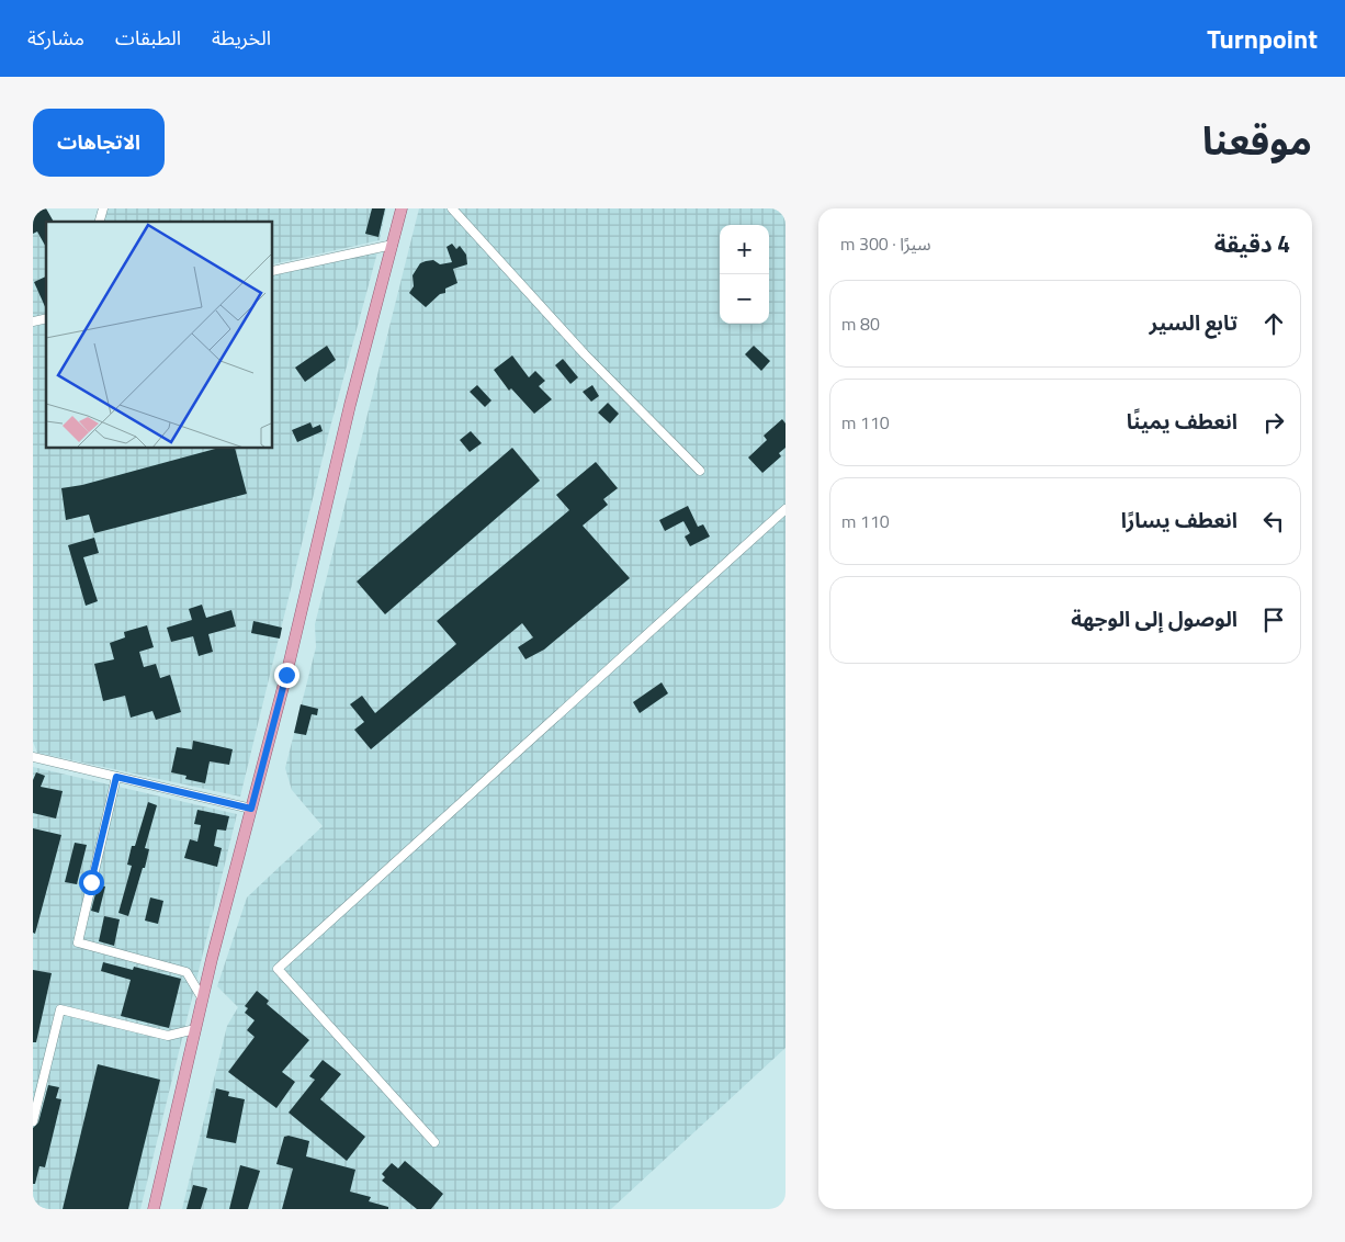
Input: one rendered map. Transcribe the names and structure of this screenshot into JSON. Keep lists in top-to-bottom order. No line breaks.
{"page":{"header":"Turnpoint","nav":["الخريطة","الطبقات","مشاركة"],"title":"موقعنا","buttons":"الاتجاهات","heading":["4 دقيقة","سيرًا · 300 m"],"map_buttons":["+","−"],"list":[["تابع السير","80 m"],["انعطف يمينًا","110 m"],["انعطف يسارًا","110 m"],"الوصول إلى الوجهة"]}}
